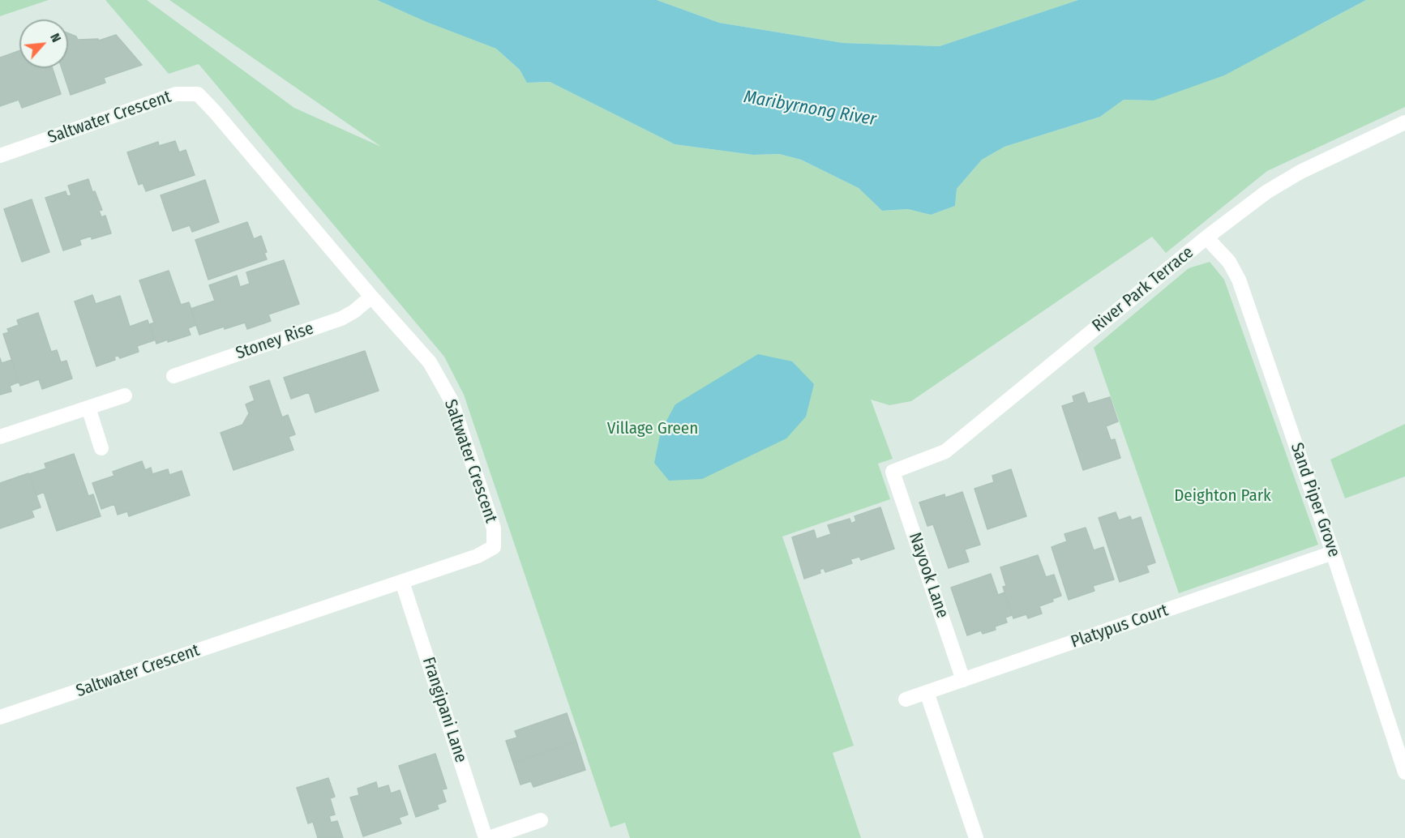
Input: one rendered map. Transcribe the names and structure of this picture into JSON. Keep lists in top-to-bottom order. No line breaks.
{"streets":{"street":["Saltwater Crescent","River Park Terrace","Stoney Rise","Sand Piper Grove","Nayook Lane","Platypus Court","Frangipani Lane"]},"crossings":[["Saltwater Crescent","Stoney Rise"],["Saltwater Crescent","Frangipani Lane"],["River Park Terrace","Sand Piper Grove"],["River Park Terrace","Nayook Lane"],["Sand Piper Grove","Platypus Court"],["Nayook Lane","Platypus Court"]],"water":["Maribyrnong River"],"parks":["Village Green","Deighton Park"],"north":"top right"}
